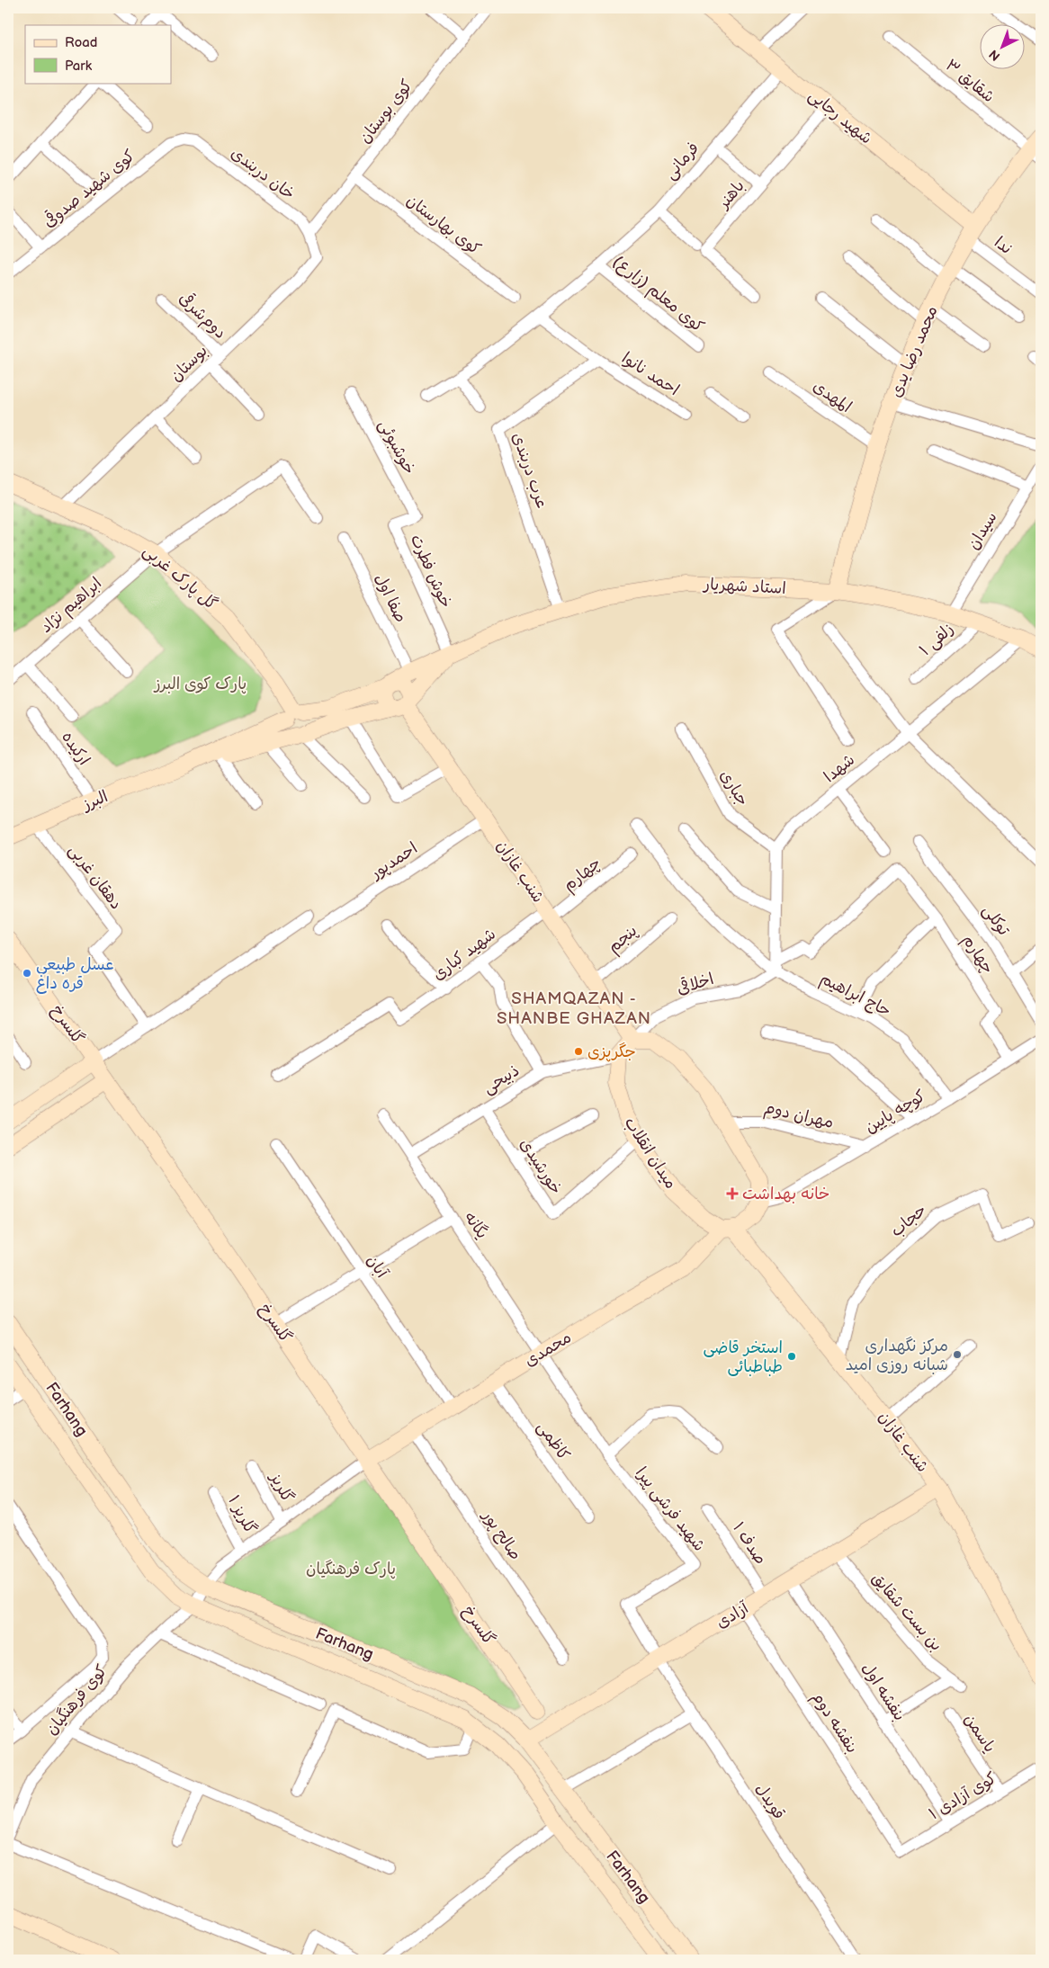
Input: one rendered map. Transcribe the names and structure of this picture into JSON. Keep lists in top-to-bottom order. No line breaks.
{"streets":{"main road":["شهید رجایی","محمد رضا یدی","گل پارک غربی","استاد شهریار","البرز","شنب غازان","گلسرخ","میدان انقلاب","محمدی","Farhang","آزادی"],"street":["شقایق ۳","کوی بوستان","فرمانی","خان دربندی","کوی شهید صدوقی","باهنر","کوی بهارستان","ندا","کوی معلم (زارع)","دوم‌شرقی","بوستان","احمد نانوا","المهدی","خوشبوئی","عرب دربندی","سیدان","خوش فطرت","صفا اول","ابراهیم نژاد","زلفی ۱","ارکیده","شهدا","جباری","احمدپور","چهارم","دهقان غربی","توکلی","پنجم","شهید کباری","اخلاقی","حاج ابراهیم","ذبیحی","کوچه پایین","مهران دوم","خورشیدی","حجاب","یگانه","آبان","کاظمی","گلریز","شهید فرشی پیرا","گلریز ۱","صالح پور","صدف ۱","بن بست شقایق","بنفشه اول","کوی فرهنگیان","بنفشه دوم","یاسمن","کوی آزادی ۱","قویدل"]},"crossings":[["شقایق ۳","محمد رضا یدی"],["کوی بوستان","خان دربندی"],["کوی بوستان","کوی بهارستان"],["کوی بوستان","بوستان"],["شهید رجایی","فرمانی"],["شهید رجایی","باهنر"],["شهید رجایی","ندا"],["شهید رجایی","محمد رضا یدی"],["فرمانی","کوی معلم (زارع)"],["فرمانی","احمد نانوا"],["خان دربندی","کوی شهید صدوقی"],["خان دربندی","بوستان"],["ندا","محمد رضا یدی"],["دوم‌شرقی","بوستان"],["محمد رضا یدی","المهدی"],["محمد رضا یدی","استاد شهریار"],["بوستان","گل پارک غربی"],["احمد نانوا","عرب دربندی"],["خوشبوئی","خوش فطرت"],["عرب دربندی","استاد شهریار"],["سیدان","استاد شهریار"],["خوش فطرت","استاد شهریار"],["گل پارک غربی","ابراهیم نژاد"],["گل پارک غربی","البرز"],["استاد شهریار","صفا اول"],["استاد شهریار","زلفی ۱"],["استاد شهریار","شهدا"],["استاد شهریار","البرز"],["استاد شهریار","شنب غازان"],["ارکیده","البرز"],["شهدا","جباری"],["البرز","شنب غازان"],["البرز","دهقان غربی"],["احمدپور","شنب غازان"],["شنب غازان","چهارم"],["شنب غازان","پنجم"],["شنب غازان","شهید کباری"],["شنب غازان","اخلاقی"],["شنب غازان","میدان انقلاب"],["شنب غازان","حجاب"],["شنب غازان","محمدی"],["شنب غازان","آزادی"],["چهارم","شهید کباری"],["چهارم","اخلاقی"],["چهارم","کوچه پایین"],["اخلاقی","حاج ابراهیم"],["حاج ابراهیم","کوچه پایین"],["گلسرخ","محمدی"],["ذبیحی","میدان انقلاب"],["ذبیحی","خورشیدی"],["ذبیحی","یگانه"],["کوچه پایین","مهران دوم"],["میدان انقلاب","خورشیدی"],["میدان انقلاب","محمدی"],["یگانه","محمدی"],["یگانه","شهید فرشی پیرا"],["آبان","محمدی"],["محمدی","کاظمی"],["محمدی","شهید فرشی پیرا"],["محمدی","صالح پور"],["Farhang","آزادی"],["Farhang","کوی فرهنگیان"],["شهید فرشی پیرا","آزادی"],["شهید فرشی پیرا","قویدل"],["صدف ۱","آزادی"],["بن بست شقایق","آزادی"],["آزادی","بنفشه اول"],["آزادی","بنفشه دوم"],["آزادی","قویدل"],["بنفشه اول","کوی آزادی ۱"],["بنفشه دوم","کوی آزادی ۱"],["یاسمن","کوی آزادی ۱"]],"districts":["SHAMQAZAN - SHANBE GHAZAN"],"parks":["پارک کوی البرز","پارک فرهنگیان"],"places":{"other":["عسل طبیعی قره داغ","جگرپزی","مرکز نگهداری شبانه روزی امید","استخر قاضی طباطبائی"],"health":["خانه بهداشت"]},"legend":["Road","Park"],"north":"bottom left"}
